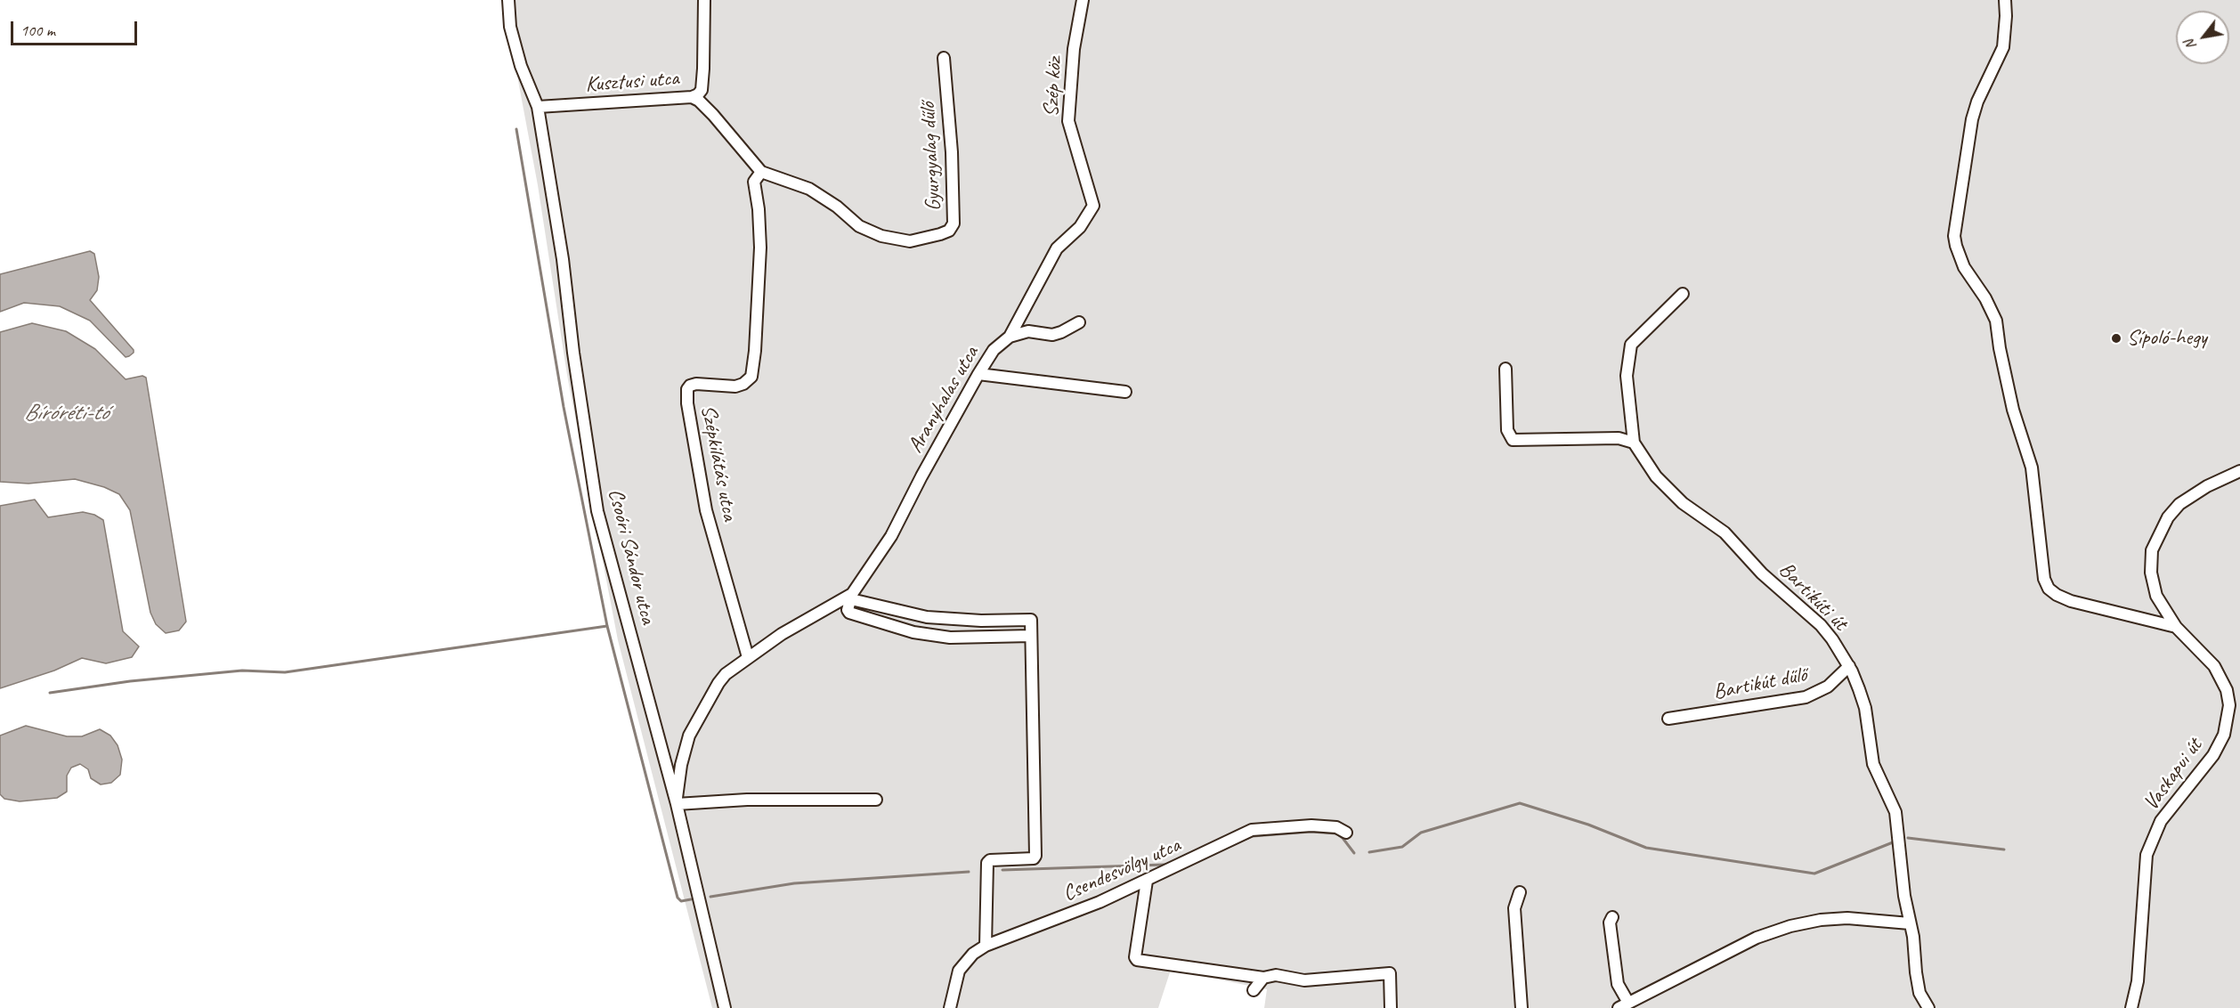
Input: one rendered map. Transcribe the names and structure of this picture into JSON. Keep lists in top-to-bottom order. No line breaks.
{"streets":{"street":["Kusztusi utca","Szép köz","Gyurgyalag dűlő","Aranyhalas utca","Szépkilátás utca","Csoóri Sándor utca","Bartikúti út","Bartikút dűlő","Vaskapui út","Csendesvölgy utca"]},"crossings":[["Kusztusi utca","Csoóri Sándor utca"],["Szép köz","Aranyhalas utca"],["Gyurgyalag dűlő","Szépkilátás utca"],["Aranyhalas utca","Szépkilátás utca"],["Aranyhalas utca","Csoóri Sándor utca"],["Bartikúti út","Bartikút dűlő"]],"water":["Bíróréti-tó"],"places":["Sípoló-hegy"],"scale_bar":"100 m","north":"bottom left"}
